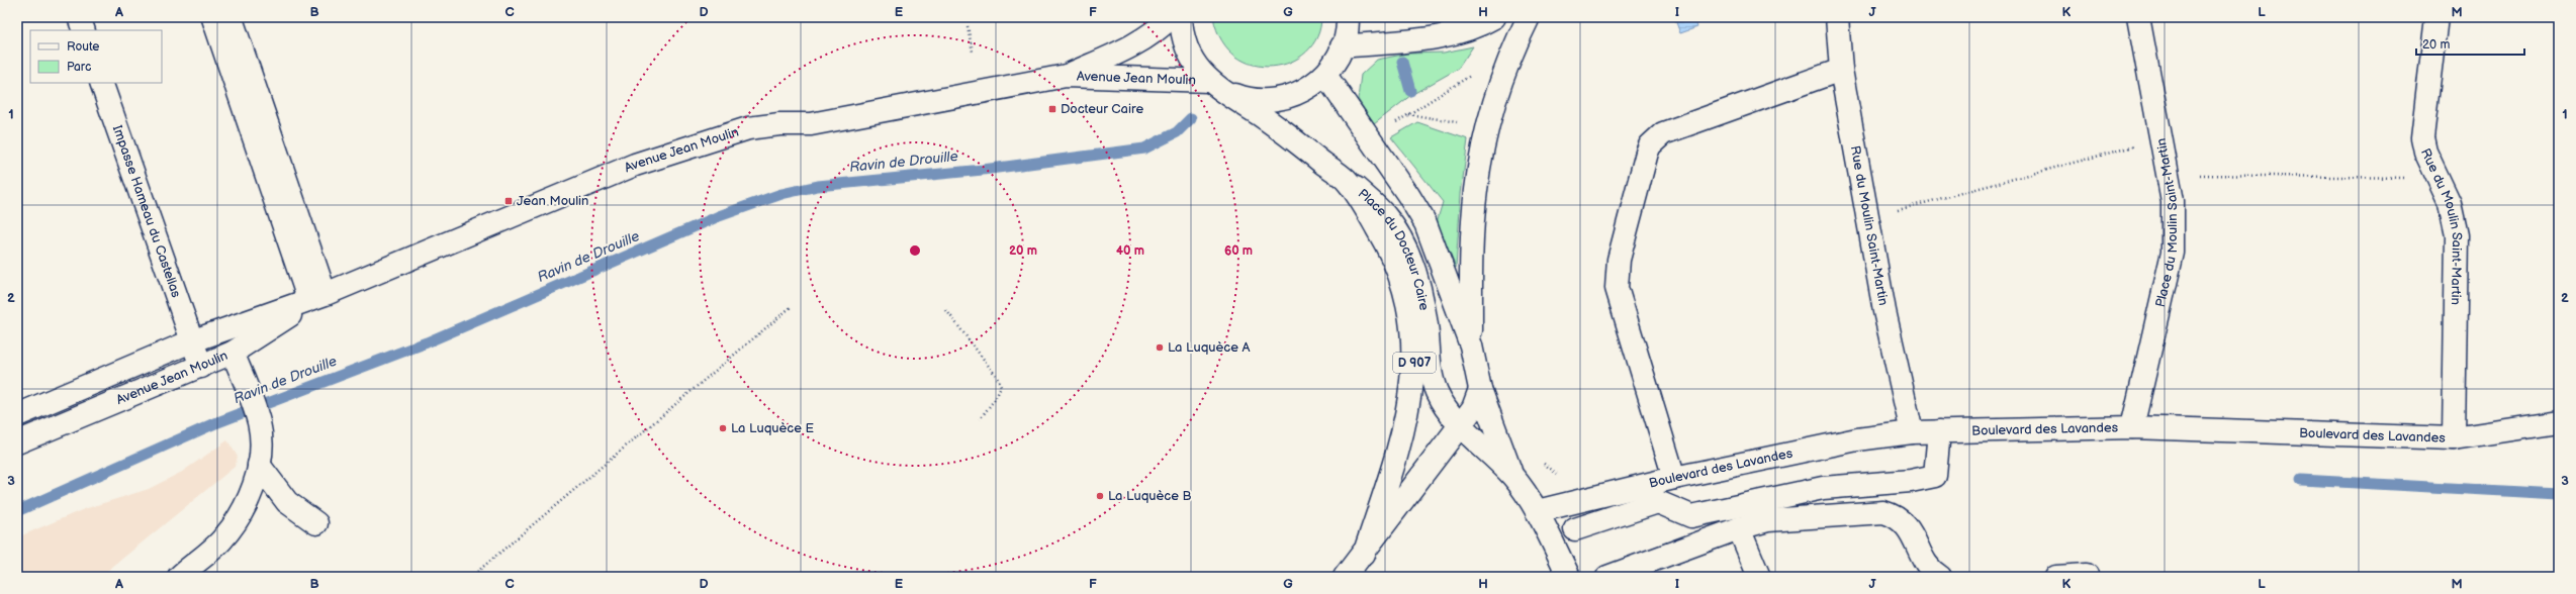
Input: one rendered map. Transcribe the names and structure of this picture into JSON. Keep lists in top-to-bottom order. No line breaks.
{"streets":{"street":["Avenue Jean Moulin","Impasse Hameau du Castellas","Place du Moulin Saint-Martin","Rue du Moulin Saint-Martin","Place du Docteur Caire","D 907","Boulevard des Lavandes"]},"crossings":[["Avenue Jean Moulin","Impasse Hameau du Castellas"],["Avenue Jean Moulin","Place du Docteur Caire"],["Place du Moulin Saint-Martin","Boulevard des Lavandes"],["Rue du Moulin Saint-Martin","Boulevard des Lavandes"],["Place du Docteur Caire","D 907"]],"water":["Ravin de Drouille"],"places":{"transit":["Docteur Caire","Jean Moulin"],"other":["La Luquèce A","La Luquèce E","La Luquèce B"]},"legend":["Route","Parc"],"scale_bar":"20 m","grid":{"columns":["A","B","C","D","E","F","G","H","I","J","K","L","M"],"rows":["1","2","3"]},"rings":["20 m","40 m","60 m"]}
